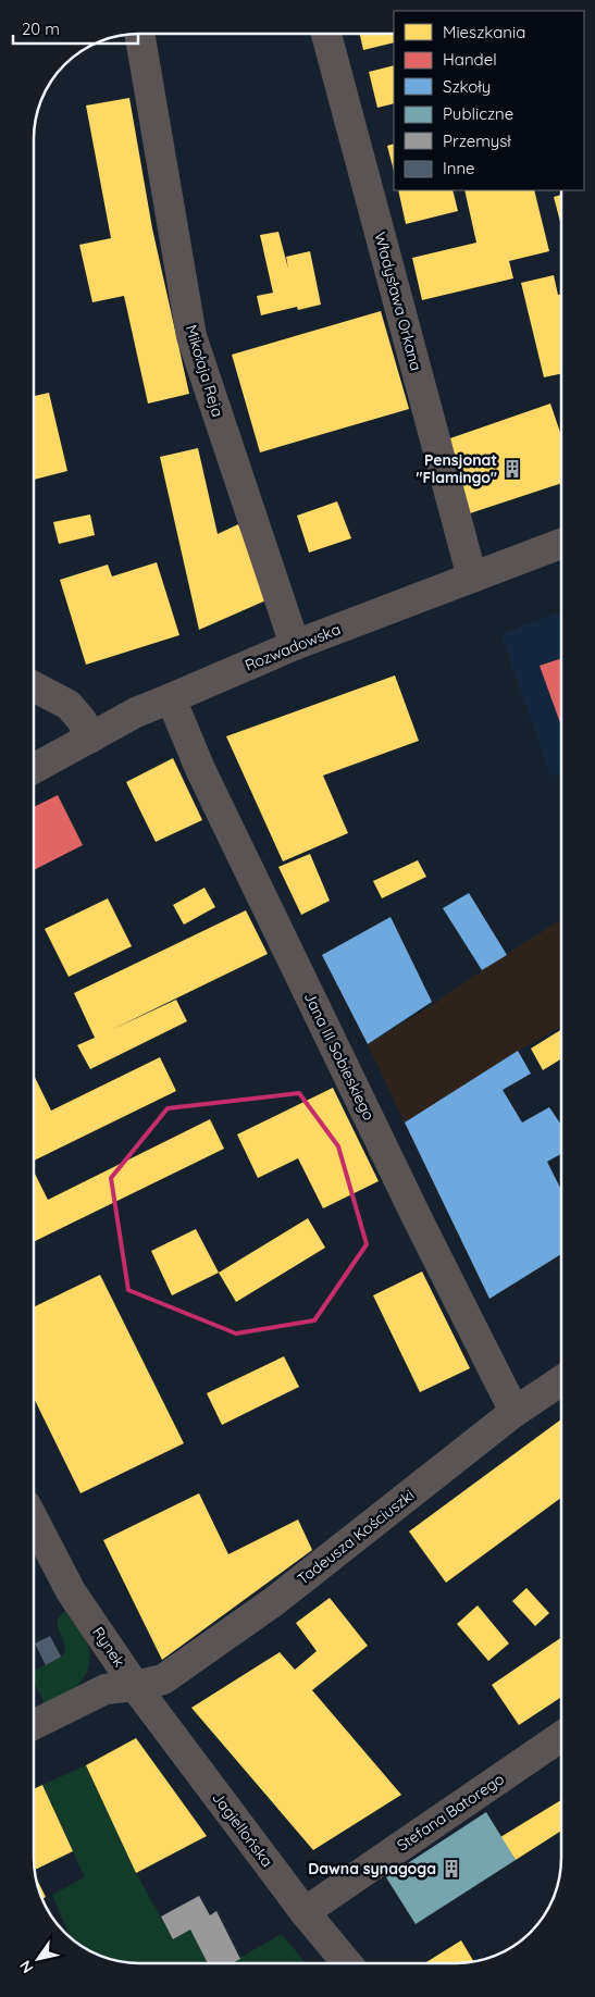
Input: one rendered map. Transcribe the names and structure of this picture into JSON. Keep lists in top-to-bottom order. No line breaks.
{"streets":{"street":["Władysława Orkana","Mikołaja Reja","Rozwadowska","Jana III Sobieskiego","Tadeusza Kościuszki","Rynek","Stefana Batorego","Jagiellońska"]},"crossings":[["Władysława Orkana","Rozwadowska"],["Mikołaja Reja","Rozwadowska"],["Rozwadowska","Jana III Sobieskiego"],["Jana III Sobieskiego","Tadeusza Kościuszki"],["Tadeusza Kościuszki","Rynek"],["Tadeusza Kościuszki","Jagiellońska"],["Rynek","Jagiellońska"],["Stefana Batorego","Jagiellońska"]],"places":{"building":["Pensjonat \"Flamingo\"","Dawna synagoga"]},"legend":["Mieszkania","Handel","Szkoły","Publiczne","Przemysł","Inne"],"scale_bar":"20 m","north":"bottom left"}
